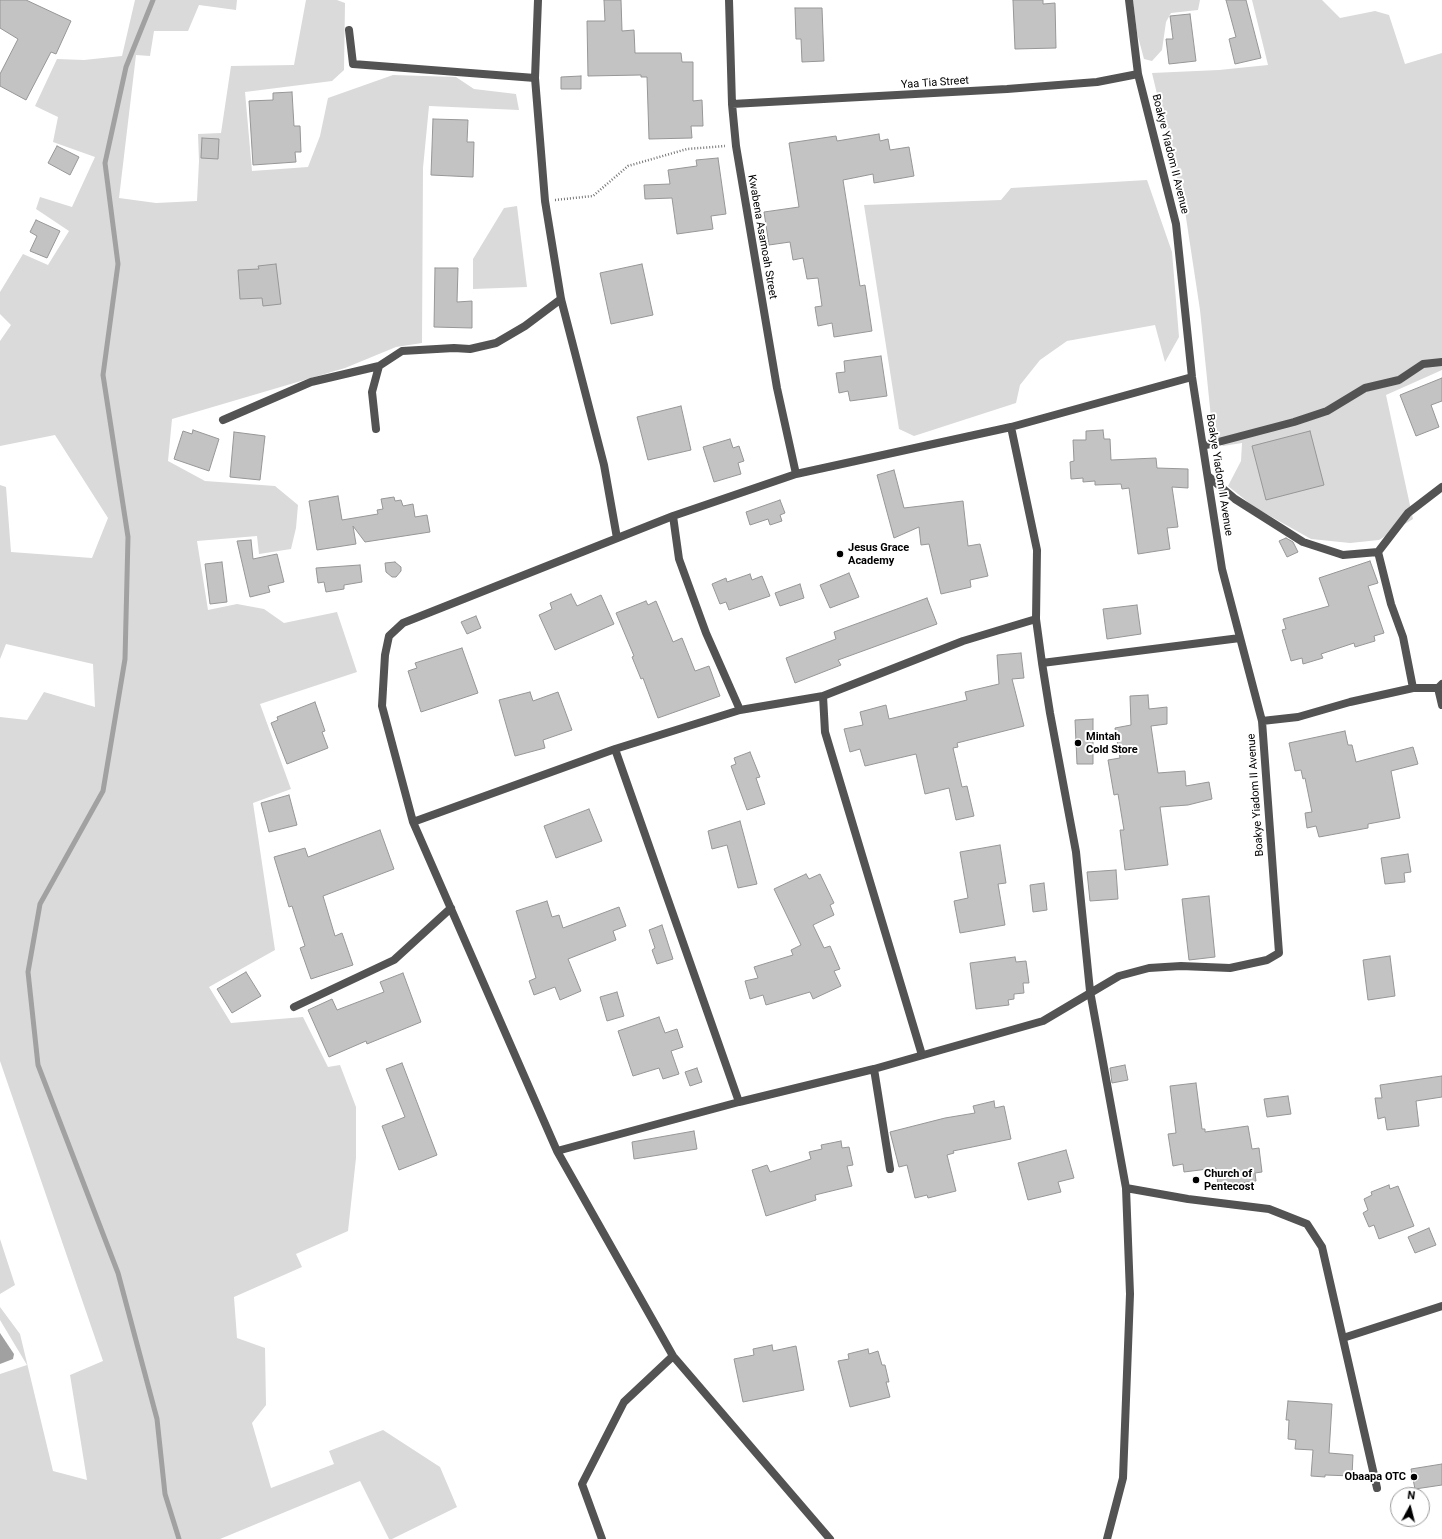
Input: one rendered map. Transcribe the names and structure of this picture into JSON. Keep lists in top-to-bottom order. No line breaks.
{"streets":{"street":["Yaa Tia Street","Boakye Yiadom II Avenue","Kwabena Asamoah Street"]},"crossings":[["Yaa Tia Street","Boakye Yiadom II Avenue"],["Yaa Tia Street","Kwabena Asamoah Street"]],"places":["Jesus Grace Academy","Mintah Cold Store","Church of Pentecost","Obaapa OTC"],"north":"top"}
